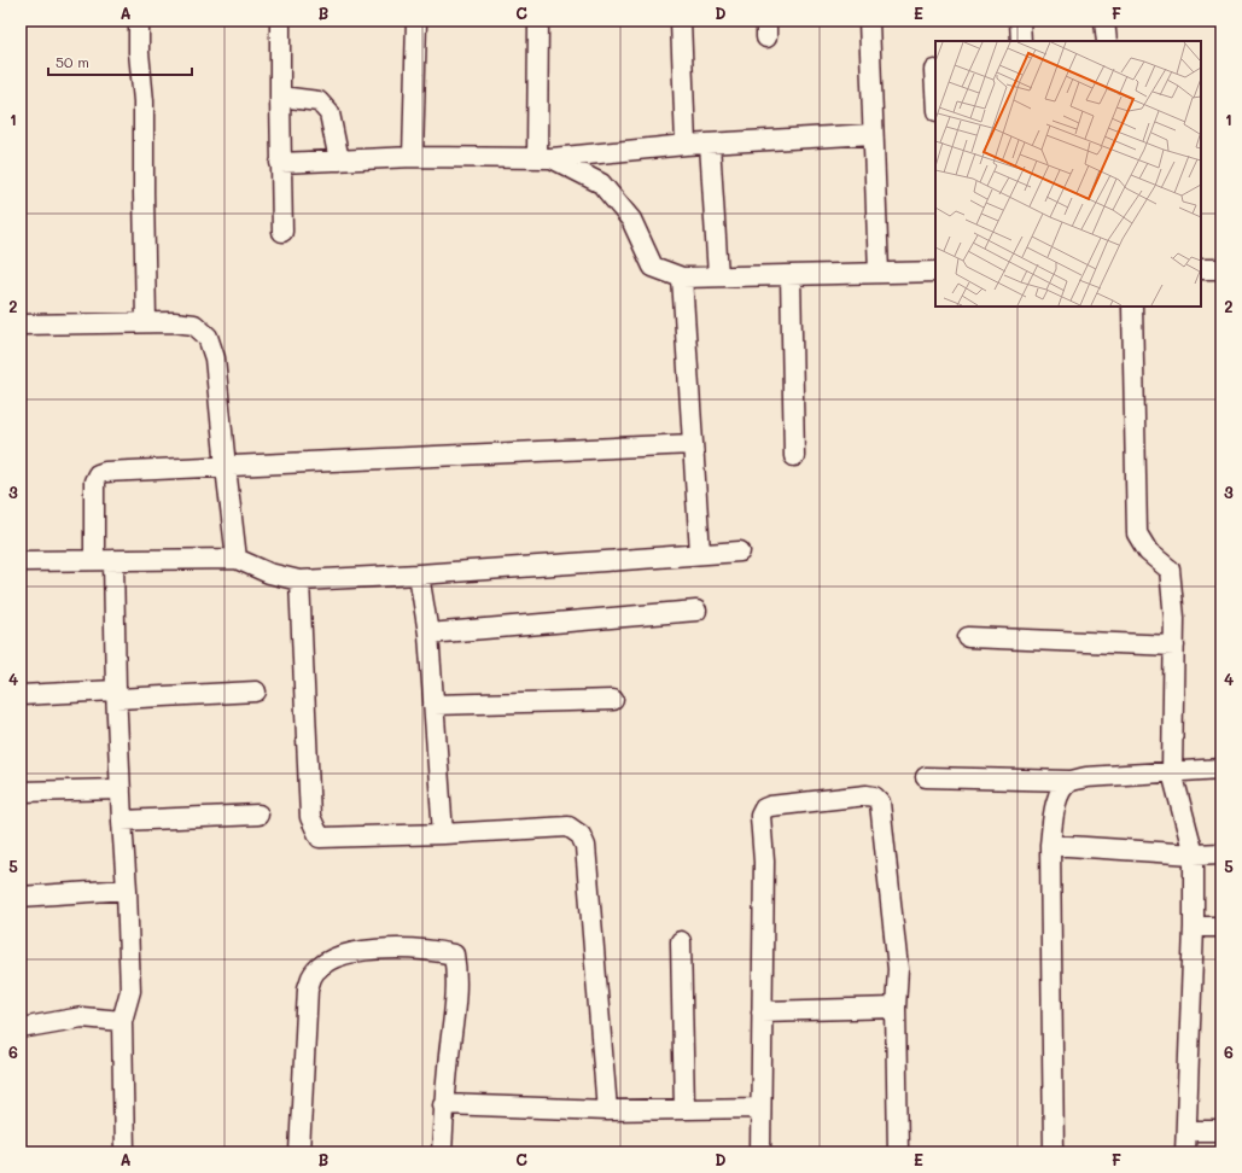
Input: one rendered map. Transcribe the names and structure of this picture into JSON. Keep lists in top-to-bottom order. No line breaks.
{"scale_bar":"50 m","grid":{"columns":["A","B","C","D","E","F"],"rows":["1","2","3","4","5","6"]}}
